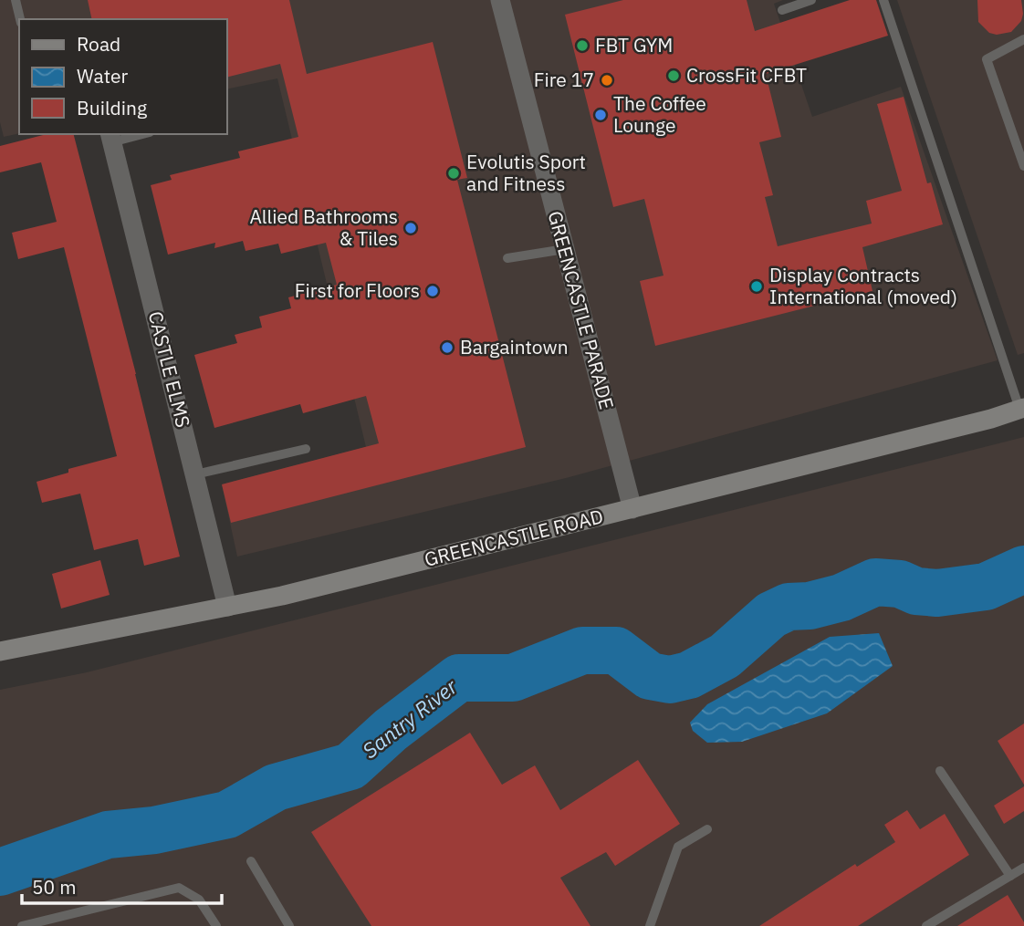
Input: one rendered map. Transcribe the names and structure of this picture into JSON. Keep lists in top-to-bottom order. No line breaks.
{"streets":{"street":["GREENCASTLE PARADE","CASTLE ELMS","GREENCASTLE ROAD"]},"crossings":[["GREENCASTLE PARADE","GREENCASTLE ROAD"],["CASTLE ELMS","GREENCASTLE ROAD"]],"water":["Santry River"],"places":["FBT GYM","CrossFit CFBT","Fire 17","The Coffee Lounge","Evolutis Sport and Fitness","Allied Bathrooms & Tiles","Display Contracts International (moved)","First for Floors","Bargaintown"],"legend":["Road","Water","Building"],"scale_bar":"50 m"}
